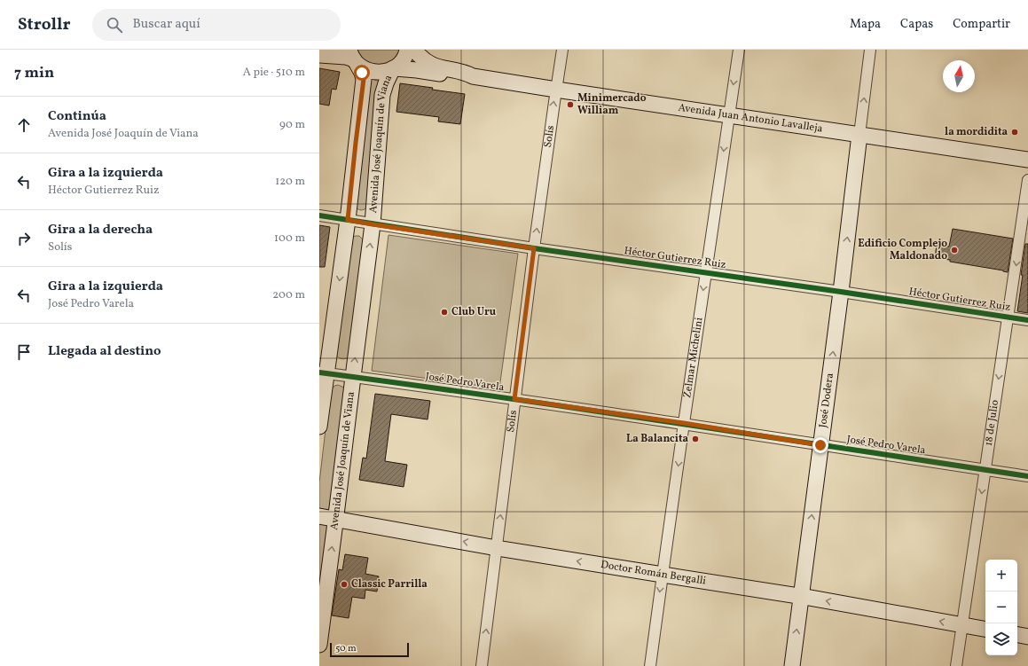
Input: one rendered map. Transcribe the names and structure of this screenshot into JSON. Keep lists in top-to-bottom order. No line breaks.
{"streets":{"street":["Avenida Juan Antonio Lavalleja","Solís","Avenida José Joaquín de Viana","Héctor Gutierrez Ruiz","Zelmar Michelini","José Pedro Varela","José Dodera","18 de Julio","Doctor Román Bergalli"]},"crossings":[["Avenida Juan Antonio Lavalleja","Solís"],["Avenida Juan Antonio Lavalleja","Avenida José Joaquín de Viana"],["Avenida Juan Antonio Lavalleja","Zelmar Michelini"],["Avenida Juan Antonio Lavalleja","José Dodera"],["Solís","Héctor Gutierrez Ruiz"],["Solís","José Pedro Varela"],["Solís","Doctor Román Bergalli"],["Avenida José Joaquín de Viana","Héctor Gutierrez Ruiz"],["Avenida José Joaquín de Viana","José Pedro Varela"],["Avenida José Joaquín de Viana","Doctor Román Bergalli"],["Héctor Gutierrez Ruiz","Zelmar Michelini"],["Héctor Gutierrez Ruiz","José Dodera"],["Héctor Gutierrez Ruiz","18 de Julio"],["Zelmar Michelini","José Pedro Varela"],["Zelmar Michelini","Doctor Román Bergalli"],["José Pedro Varela","José Dodera"],["José Pedro Varela","18 de Julio"],["José Dodera","Doctor Román Bergalli"],["18 de Julio","Doctor Román Bergalli"]],"one_way":["Solís","Zelmar Michelini","José Dodera","18 de Julio","Doctor Román Bergalli"],"places":["Minimercado William","la mordidita","Edificio Complejo Maldonado","Club Uru","La Balancita","Classic Parrilla"],"scale_bar":"50 m","north":"top","page":{"header":"Strollr","search":"Buscar aquí","nav":["Mapa","Capas","Compartir"],"heading":["7 min","A pie · 510 m"],"list":[["Continúa","Avenida José Joaquín de Viana","90 m"],["Gira a la izquierda","Héctor Gutierrez Ruiz","120 m"],["Gira a la derecha","Solís","100 m"],["Gira a la izquierda","José Pedro Varela","200 m"],"Llegada al destino"],"map_buttons":["+","−"],"scale":"50 m"}}
